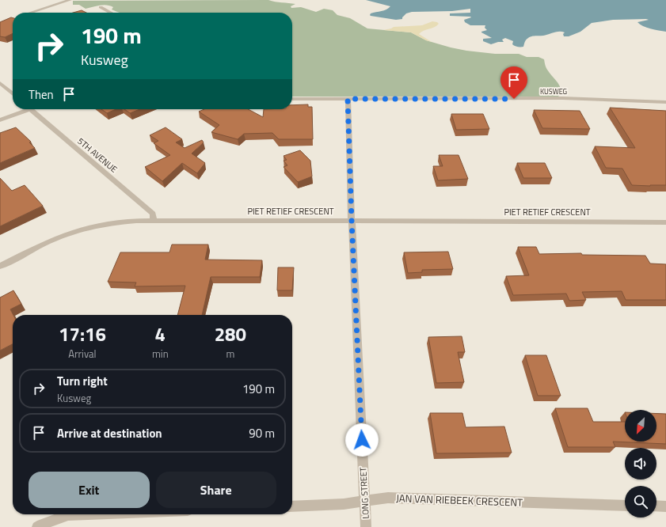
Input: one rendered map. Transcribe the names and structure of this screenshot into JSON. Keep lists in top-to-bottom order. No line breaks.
{"streets":{"street":["KUSWEG","5TH AVENUE","PIET RETIEF CRESCENT","LONG STREET","JAN VAN RIEBEEK CRESCENT"]},"crossings":[["KUSWEG","LONG STREET"],["5TH AVENUE","PIET RETIEF CRESCENT"],["PIET RETIEF CRESCENT","LONG STREET"],["LONG STREET","JAN VAN RIEBEEK CRESCENT"]],"north":"bottom left","page":{"turn":["190 m","Kusweg"],"then":"Then","eta":["17:16","Arrival","4","min","280","m"],"list":[{"name":"Turn right","note":"Kusweg","value":"190 m"},{"name":"Arrive at destination","value":"90 m"}],"buttons":["Exit","Share"]}}
